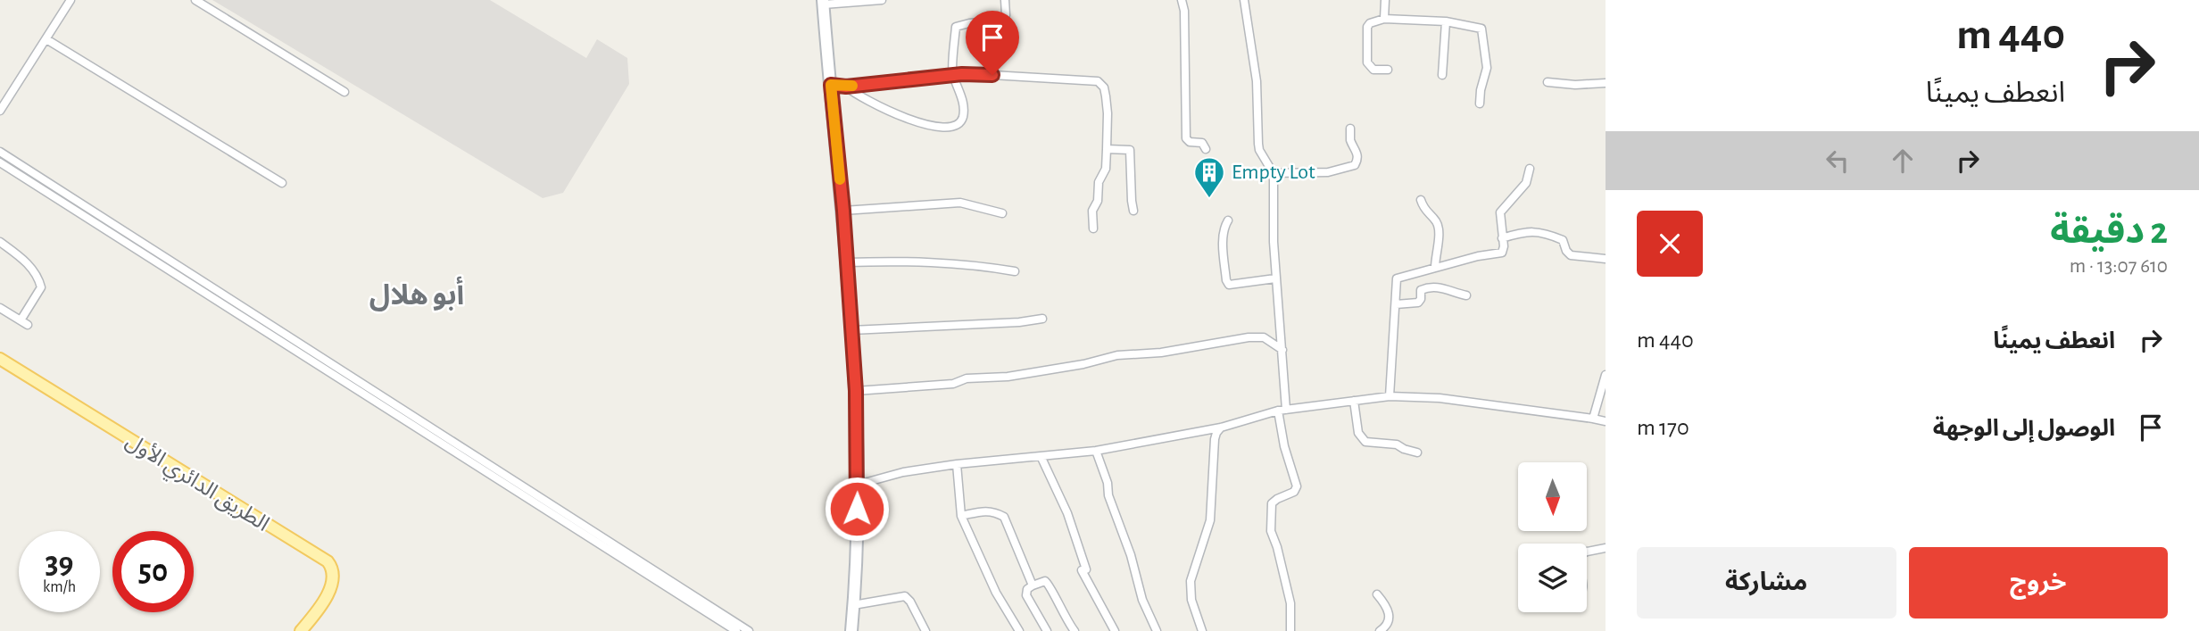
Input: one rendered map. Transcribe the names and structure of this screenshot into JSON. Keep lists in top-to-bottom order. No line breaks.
{"streets":{"main road":["الطريق الدائري الأول"]},"districts":["أبو هلال"],"places":{"building":["Empty Lot"]},"north":"bottom","page":{"turn":["440 m","انعطف يمينًا"],"heading":["2 دقيقة","610 m · 13:07"],"list":[{"name":"انعطف يمينًا","value":"440 m"},{"name":"الوصول إلى الوجهة","value":"170 m"}],"speed":"39 km/h","limit":"50","buttons":["خروج","مشاركة"]}}
